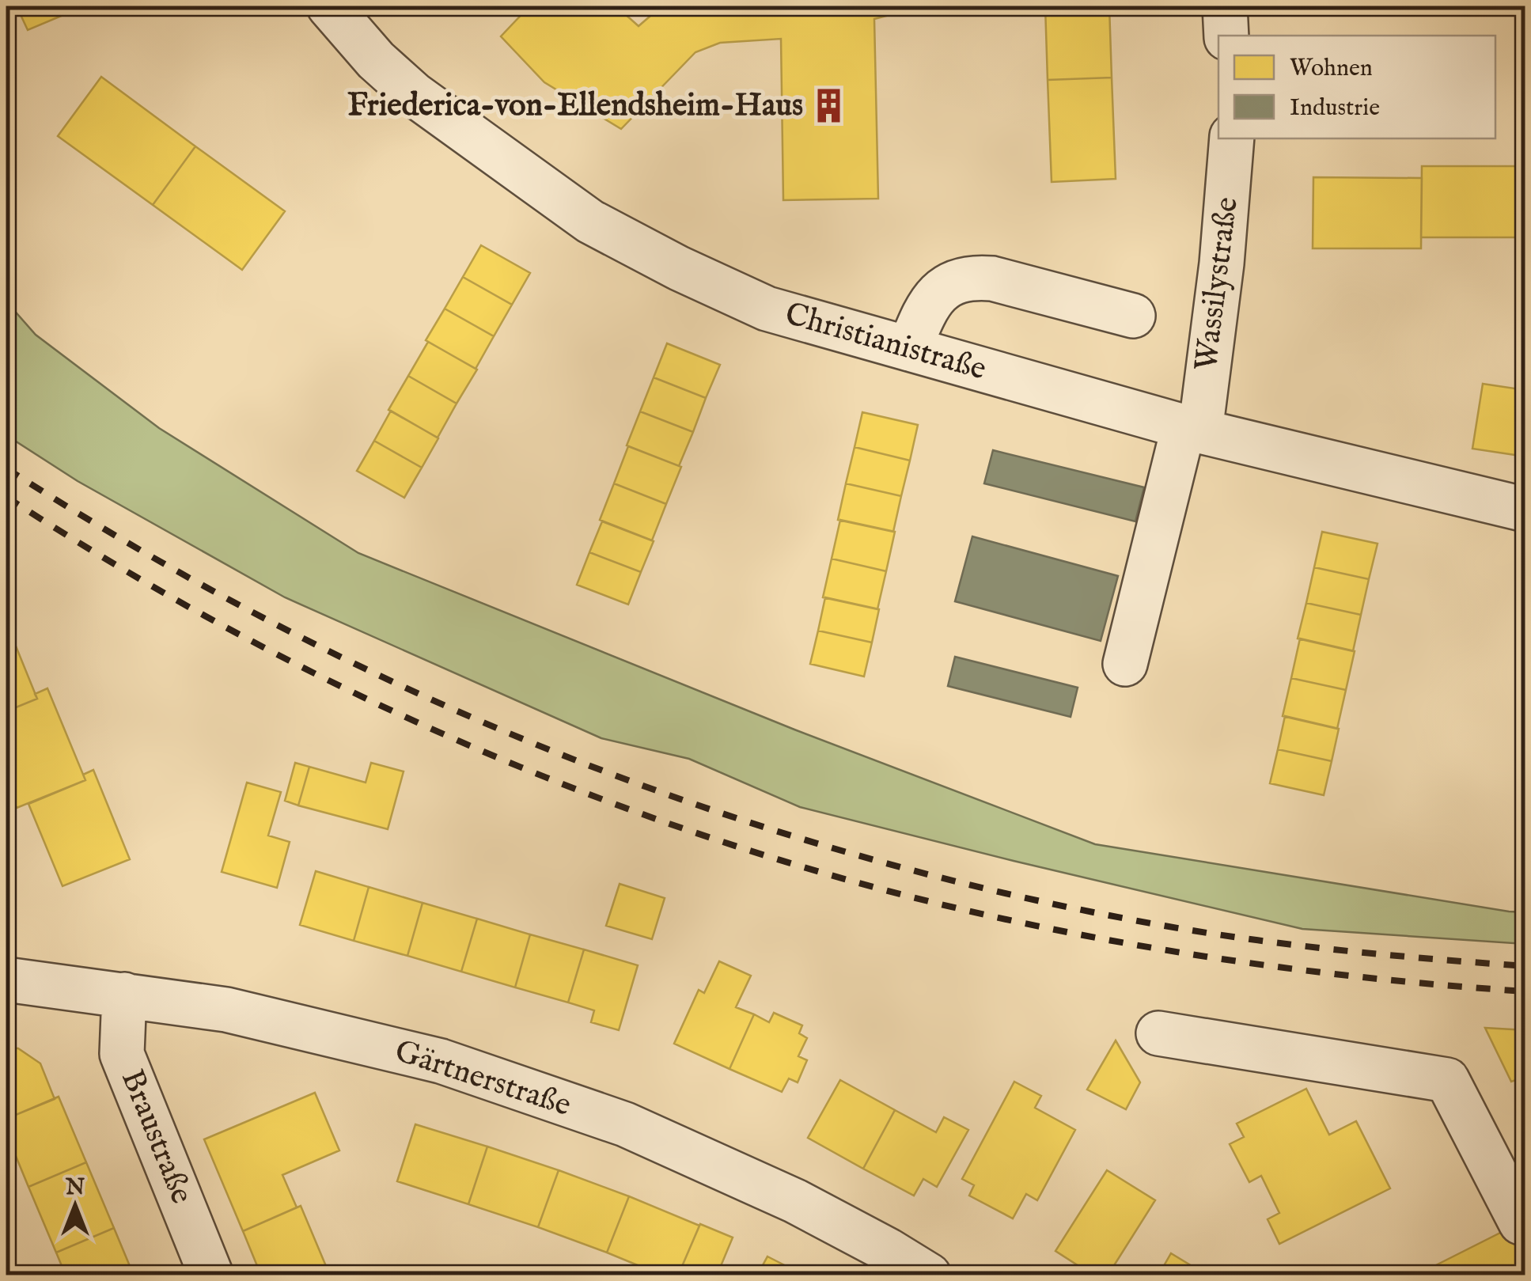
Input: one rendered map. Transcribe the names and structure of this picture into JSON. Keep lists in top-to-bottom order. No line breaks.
{"streets":{"street":["Wassilystraße","Christianistraße","Gärtnerstraße","Braustraße"]},"crossings":[["Wassilystraße","Christianistraße"],["Gärtnerstraße","Braustraße"]],"places":{"building":["Friederica-von-Ellendsheim-Haus"]},"legend":["Wohnen","Industrie"],"north":"top"}
